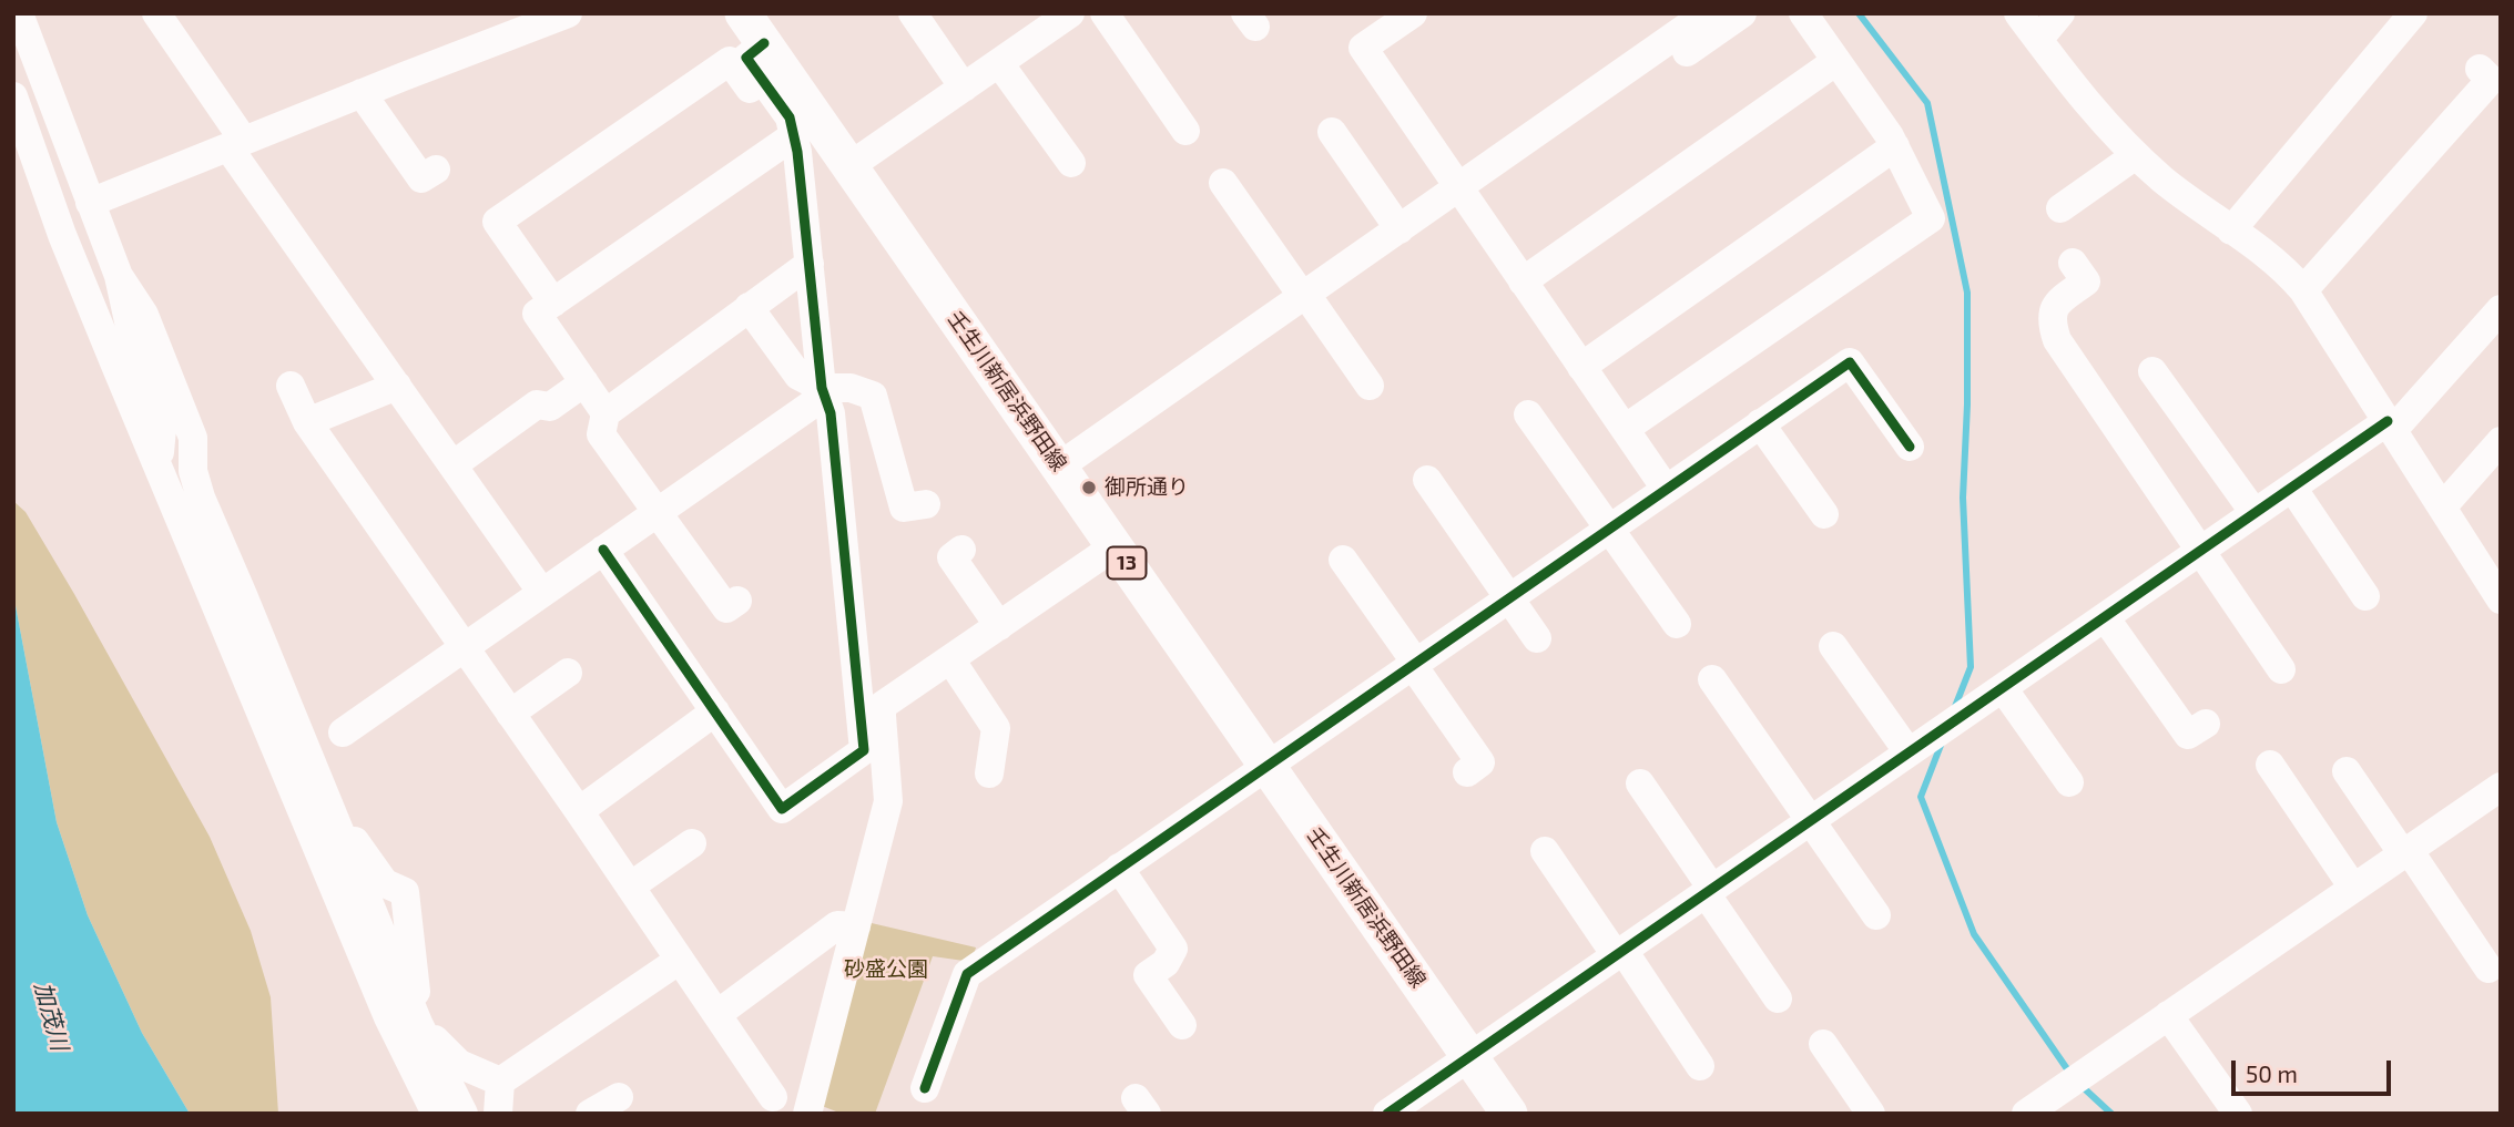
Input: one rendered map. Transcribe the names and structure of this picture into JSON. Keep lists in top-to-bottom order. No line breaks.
{"streets":{"main road":["壬生川新居浜野田線","13"]},"water":["加茂川"],"parks":["砂盛公園"],"places":["御所通り"],"scale_bar":"50 m"}
